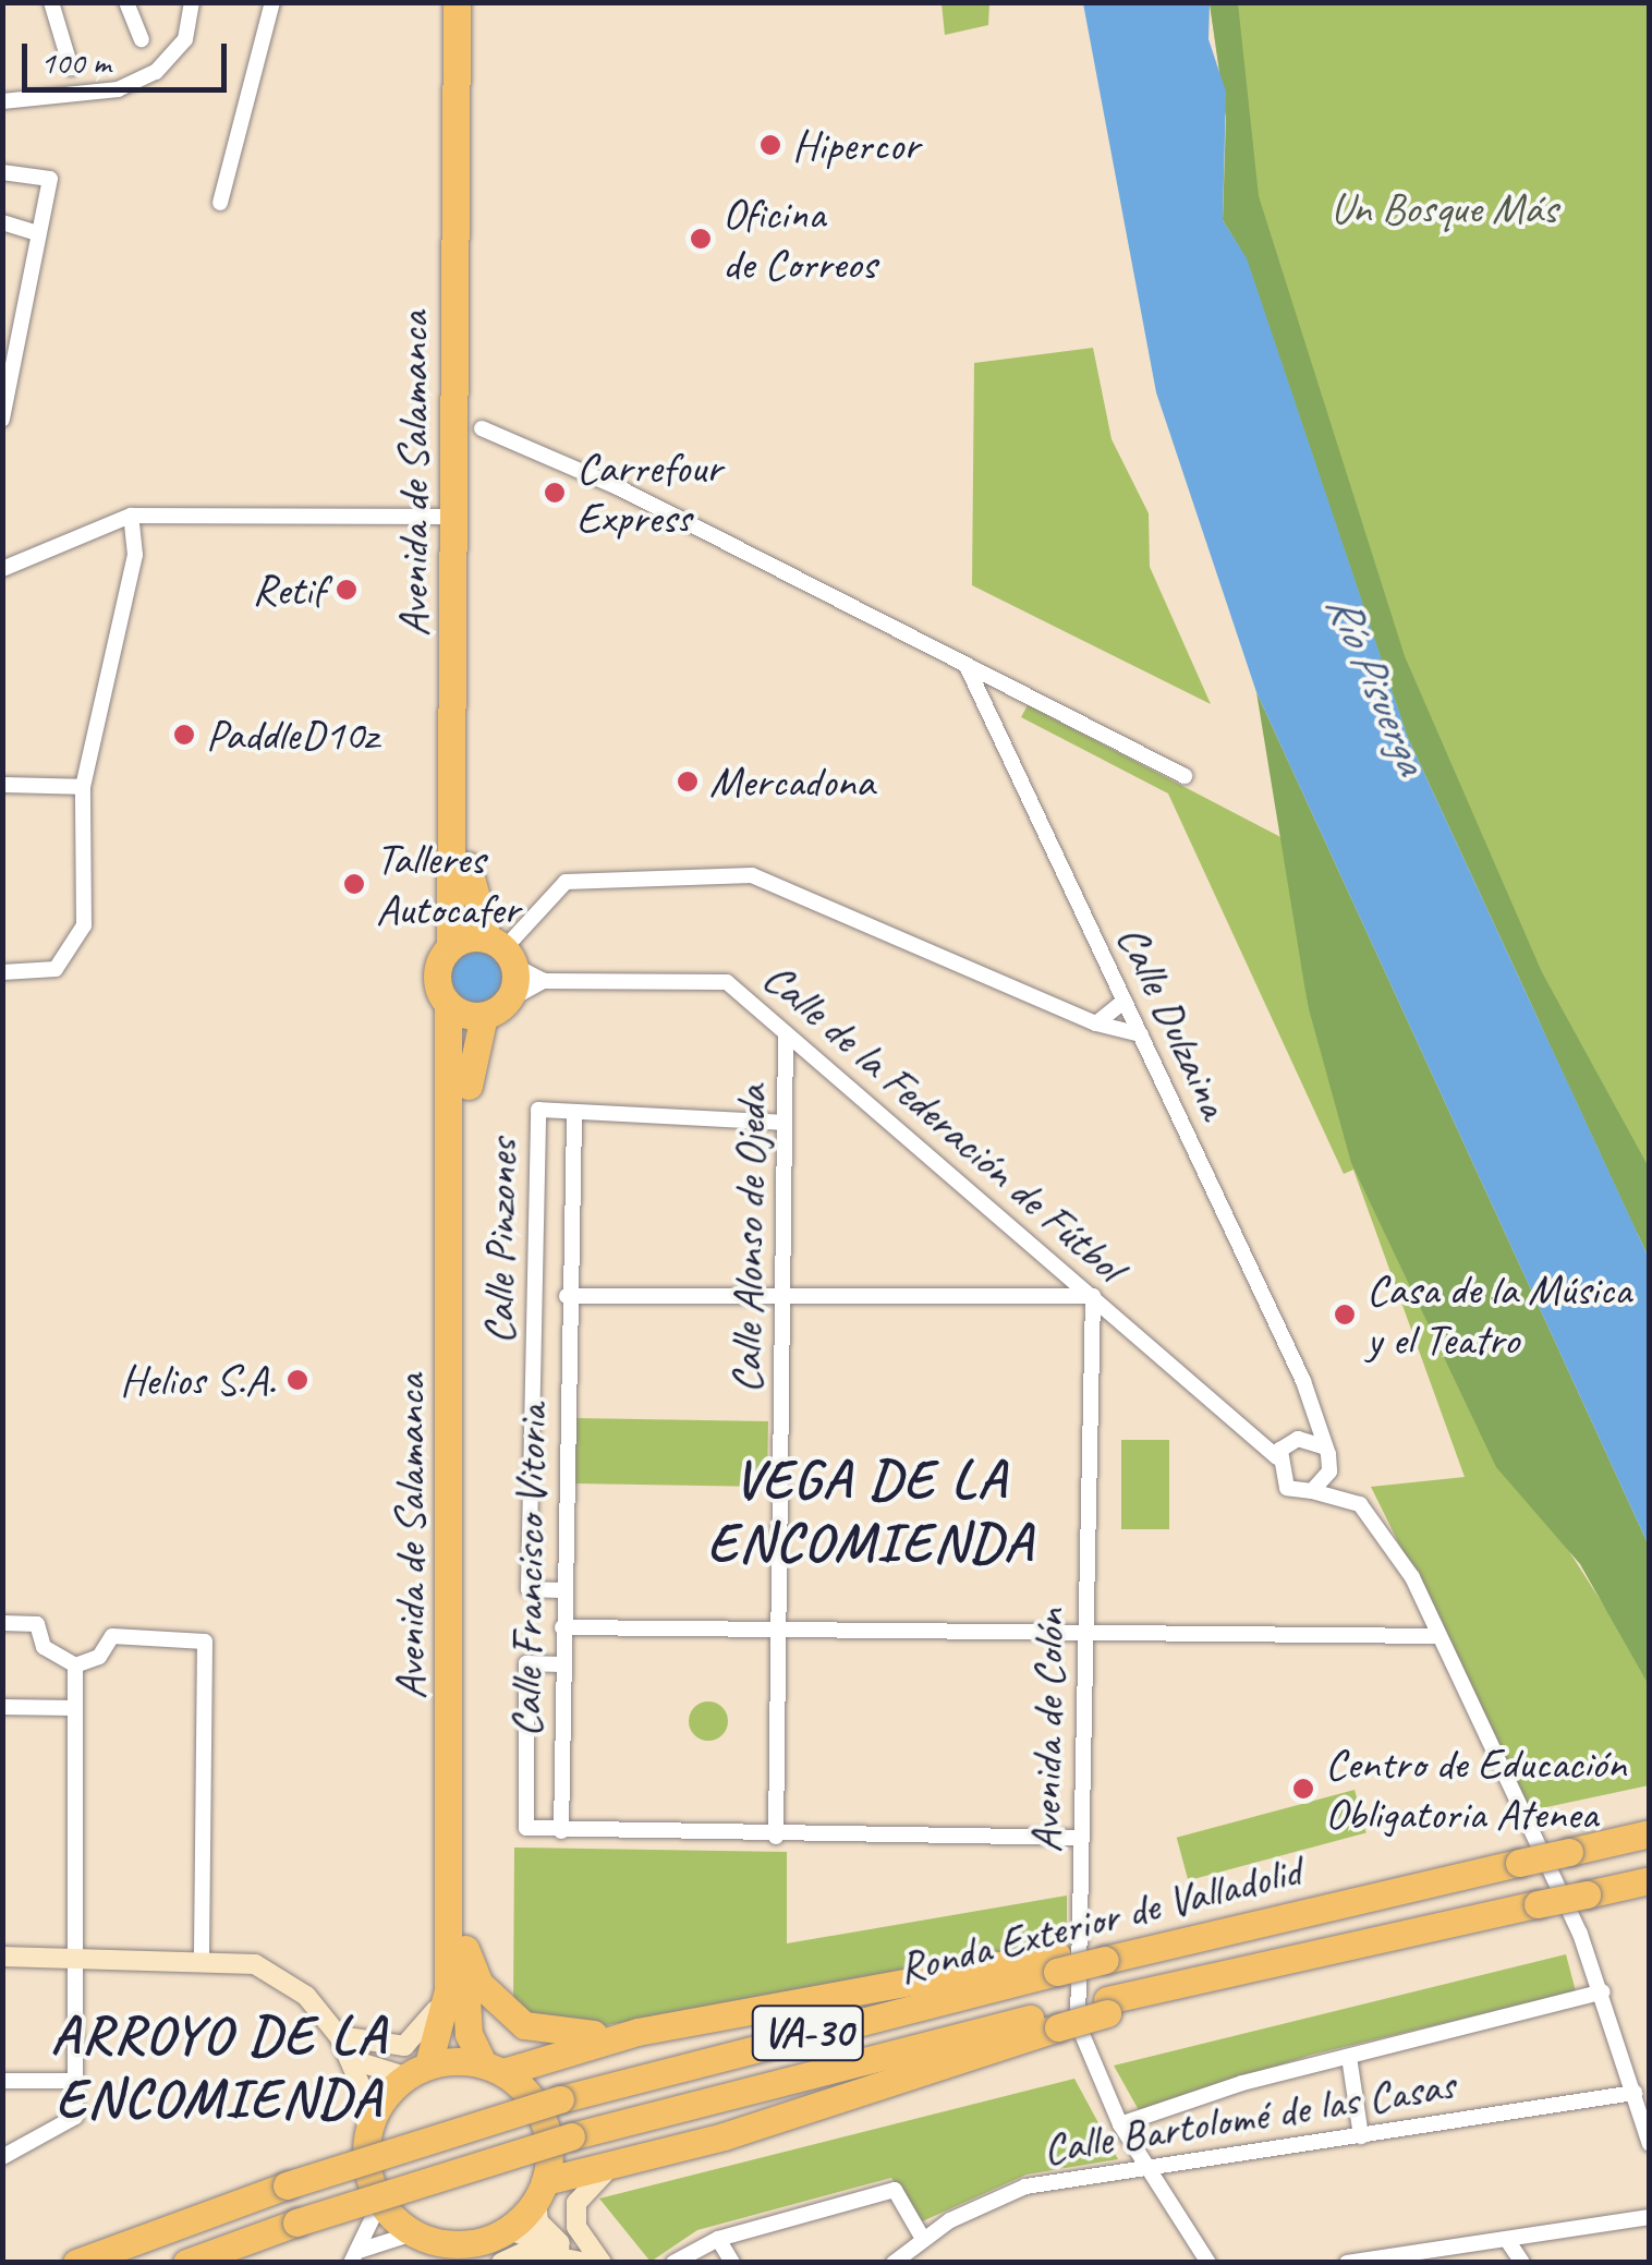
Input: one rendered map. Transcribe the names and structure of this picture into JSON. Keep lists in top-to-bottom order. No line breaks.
{"streets":{"highway":["Avenida de Salamanca","Ronda Exterior de Valladolid","VA-30"],"street":["Calle Dulzaina","Calle de la Federación de Fútbol","Calle Alonso de Ojeda","Calle Pinzones","Calle Francisco Vitoria","Avenida de Colón","Calle Bartolomé de las Casas"]},"crossings":[["Avenida de Salamanca","Calle de la Federación de Fútbol"],["Calle de la Federación de Fútbol","Calle Alonso de Ojeda"],["Calle de la Federación de Fútbol","Avenida de Colón"],["Calle Alonso de Ojeda","Calle Pinzones"],["Calle Pinzones","Calle Francisco Vitoria"],["Avenida de Colón","Calle Bartolomé de las Casas"]],"districts":["VEGA DE LA ENCOMIENDA","ARROYO DE LA ENCOMIENDA"],"water":["Río Pisuerga"],"parks":["Un Bosque Más"],"places":["Hipercor","Oficina de Correos","Carrefour Express","Retif","PaddleD10z","Mercadona","Talleres Autocafer","Casa de la Música y el Teatro","Helios S.A.","Centro de Educación Obligatoria Atenea"],"scale_bar":"100 m"}
